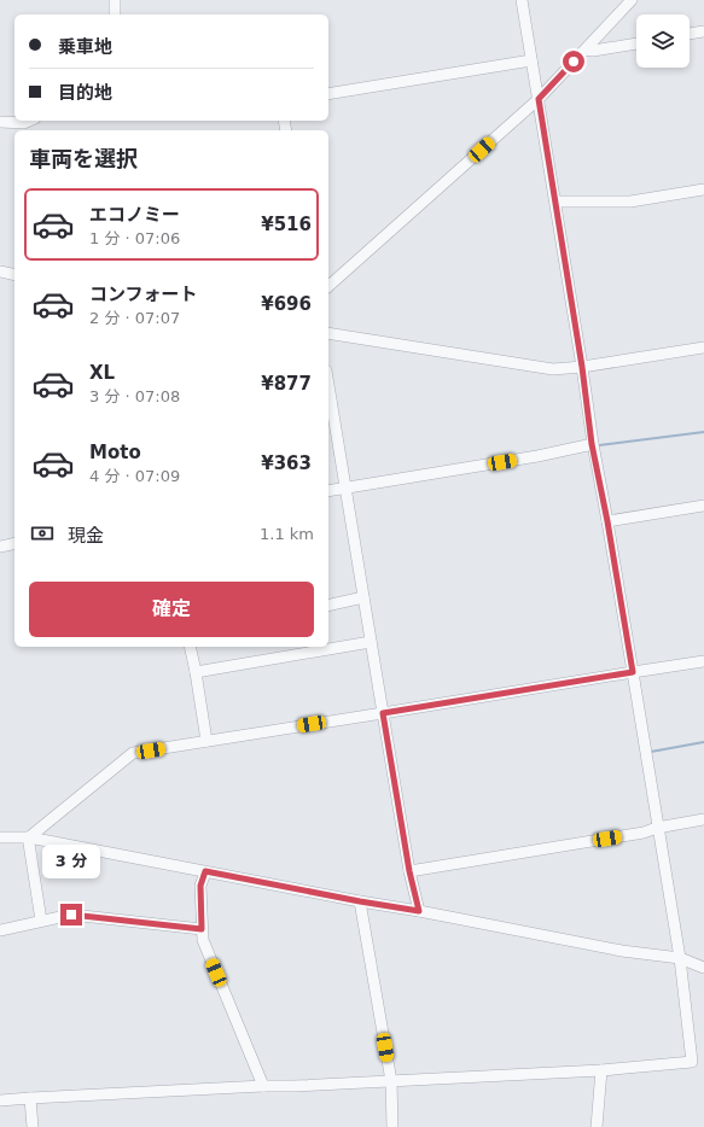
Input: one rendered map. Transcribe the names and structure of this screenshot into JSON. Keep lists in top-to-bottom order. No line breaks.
{"page":{"banner":["乗車地","目的地"],"heading":"車両を選択","list":[{"name":"エコノミー","note":"1 分 · 07:06","value":"¥516"},{"name":"コンフォート","note":"2 分 · 07:07","value":"¥696"},{"name":"XL","note":"3 分 · 07:08","value":"¥877"},{"name":"Moto","note":"4 分 · 07:09","value":"¥363"}],"pay":["現金","1.1 km"],"buttons":"確定","bubble":"3 分"}}
